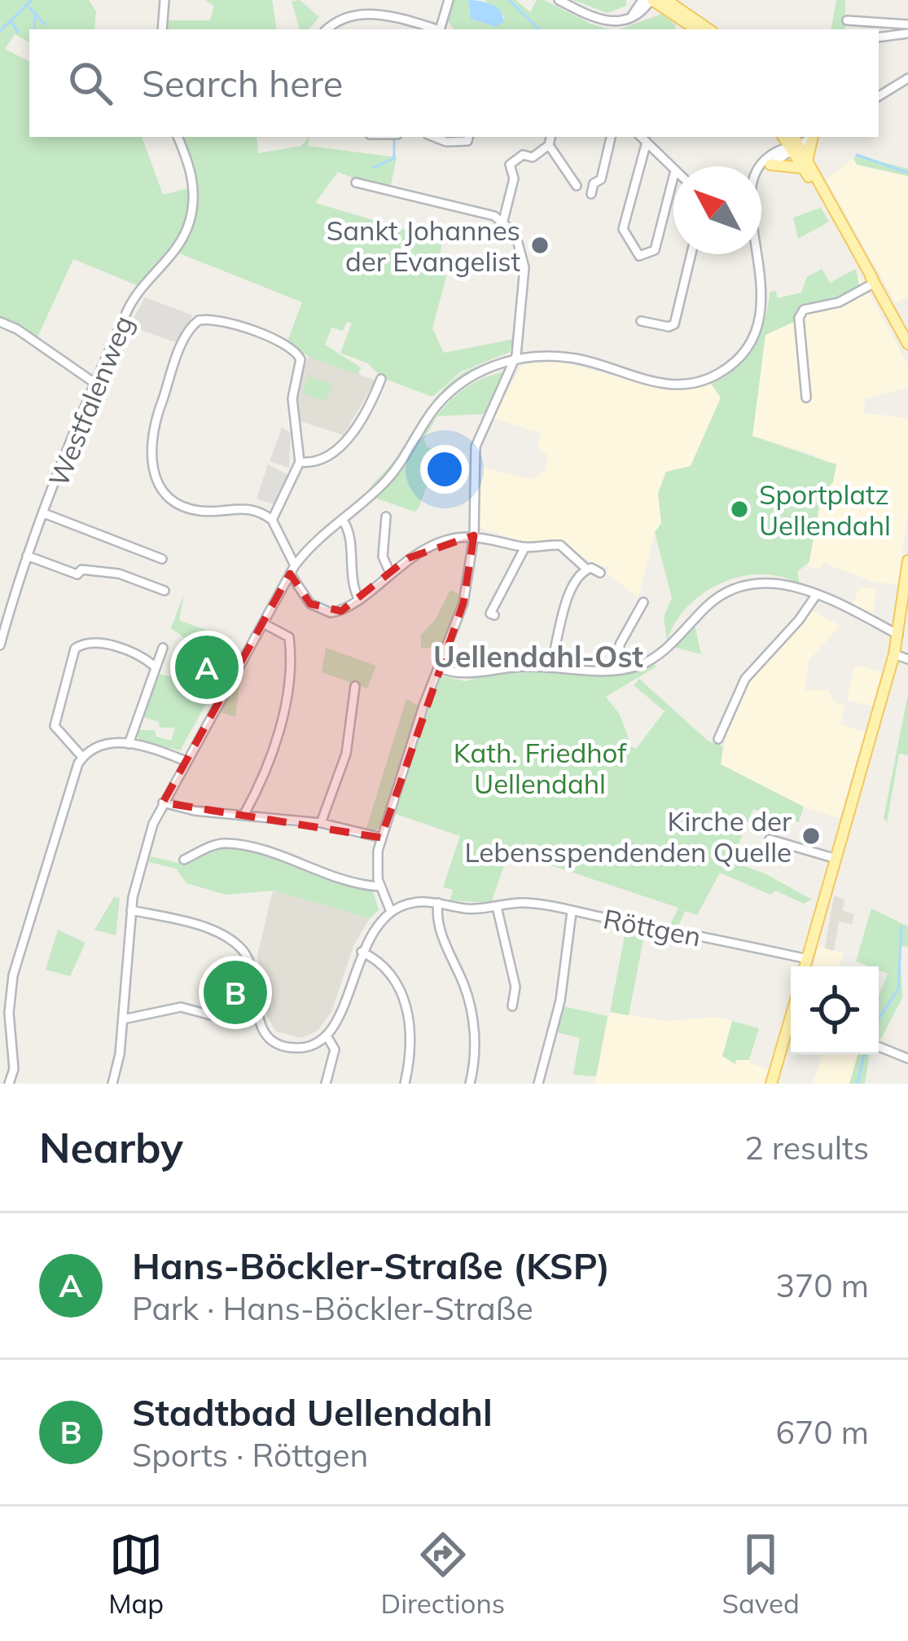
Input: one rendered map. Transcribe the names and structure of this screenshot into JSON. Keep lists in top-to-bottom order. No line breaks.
{"streets":{"street":["Westfalenweg","Röttgen"]},"districts":["Uellendahl-Ost"],"parks":["Kath. Friedhof Uellendahl"],"places":["Sankt Johannes der Evangelist","Sportplatz Uellendahl","Kirche der Lebensspendenden Quelle"],"north":"top left","page":{"search":"Search here","pins":["A","B"],"heading":["Nearby","2 results"],"list":[{"mark":"A","name":"Hans-Böckler-Straße (KSP)","note":"Park · Hans-Böckler-Straße","value":"370 m"},{"mark":"B","name":"Stadtbad Uellendahl","note":"Sports · Röttgen","value":"670 m"}],"nav":["Map","Directions","Saved"]}}
